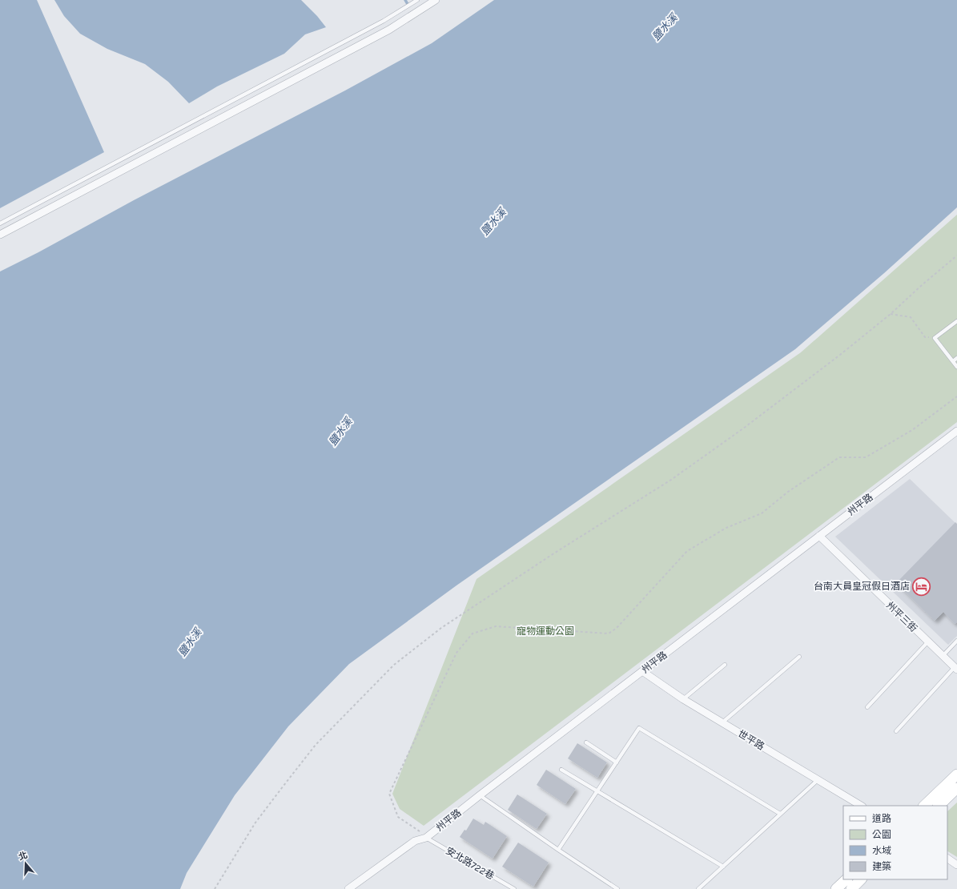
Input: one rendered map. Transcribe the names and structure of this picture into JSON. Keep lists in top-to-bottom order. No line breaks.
{"streets":{"street":["州平路","州平三街","世平路"],"lane":["安北路722巷"]},"crossings":[["州平路","州平三街"],["州平路","世平路"],["州平路","安北路722巷"]],"water":["鹽水溪"],"parks":["寵物運動公園"],"places":{"hotel":["台南大員皇冠假日酒店"]},"legend":["道路","公園","水域","建築"],"north":"top"}
